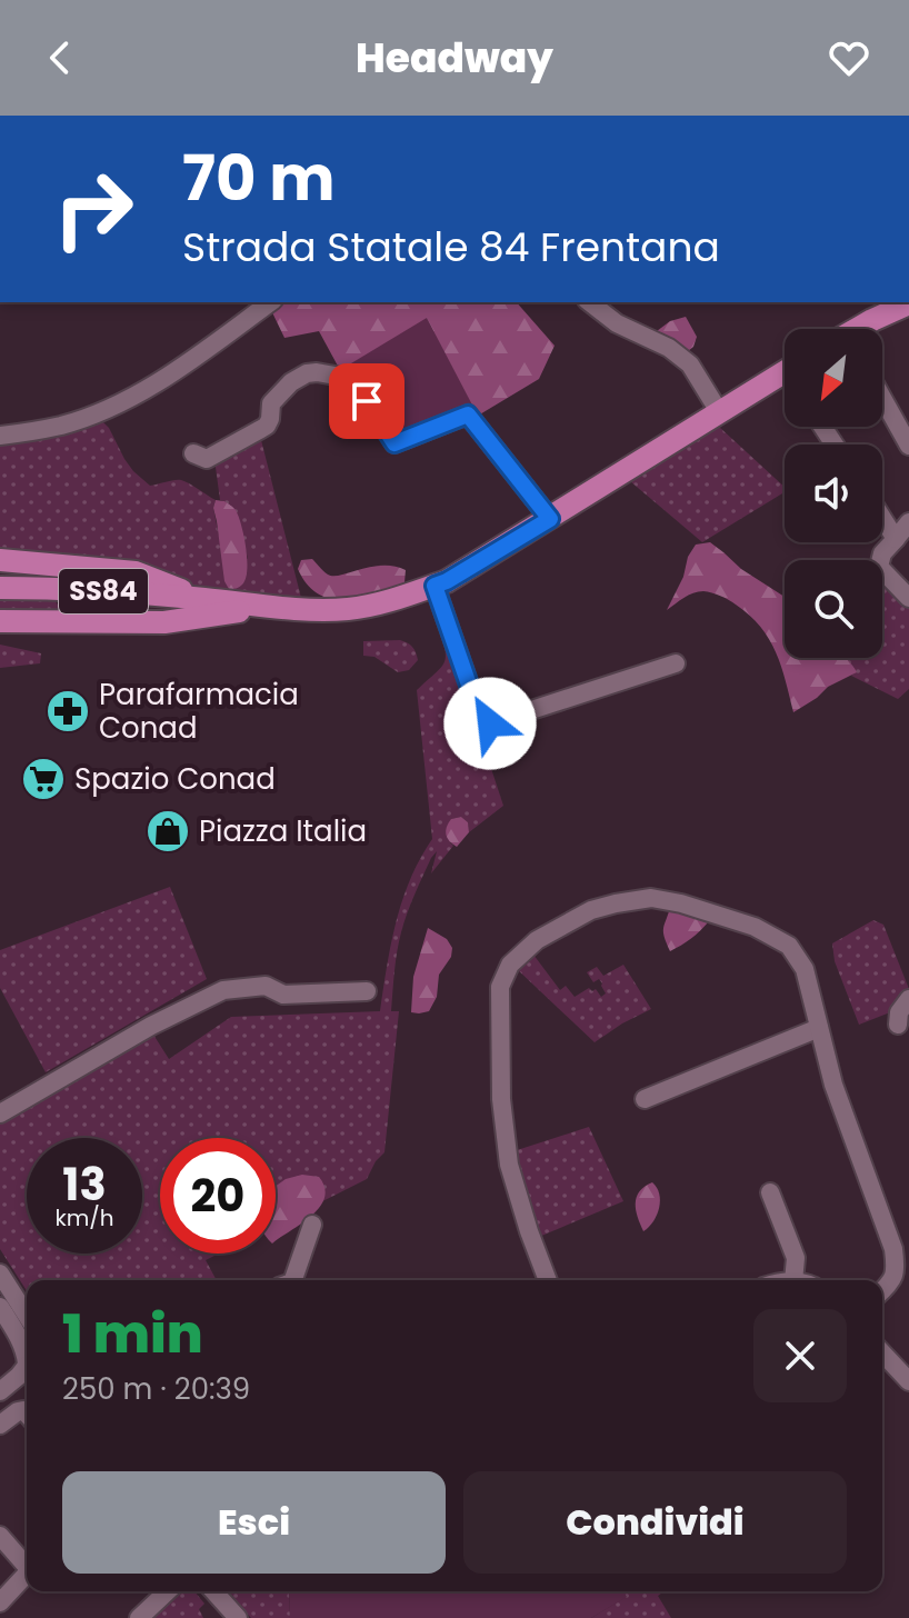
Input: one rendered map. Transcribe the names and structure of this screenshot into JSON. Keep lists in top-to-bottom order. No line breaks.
{"streets":{"main road":["SS84"]},"places":{"pharmacy":["Parafarmacia Conad"],"supermarket":["Spazio Conad"],"shop":["Piazza Italia"]},"north":"bottom left","page":{"header":"Headway","turn":["70 m","Strada Statale 84 Frentana"],"speed":"13 km/h","limit":"20","heading":["1 min","250 m · 20:39"],"buttons":["Esci","Condividi"]}}
